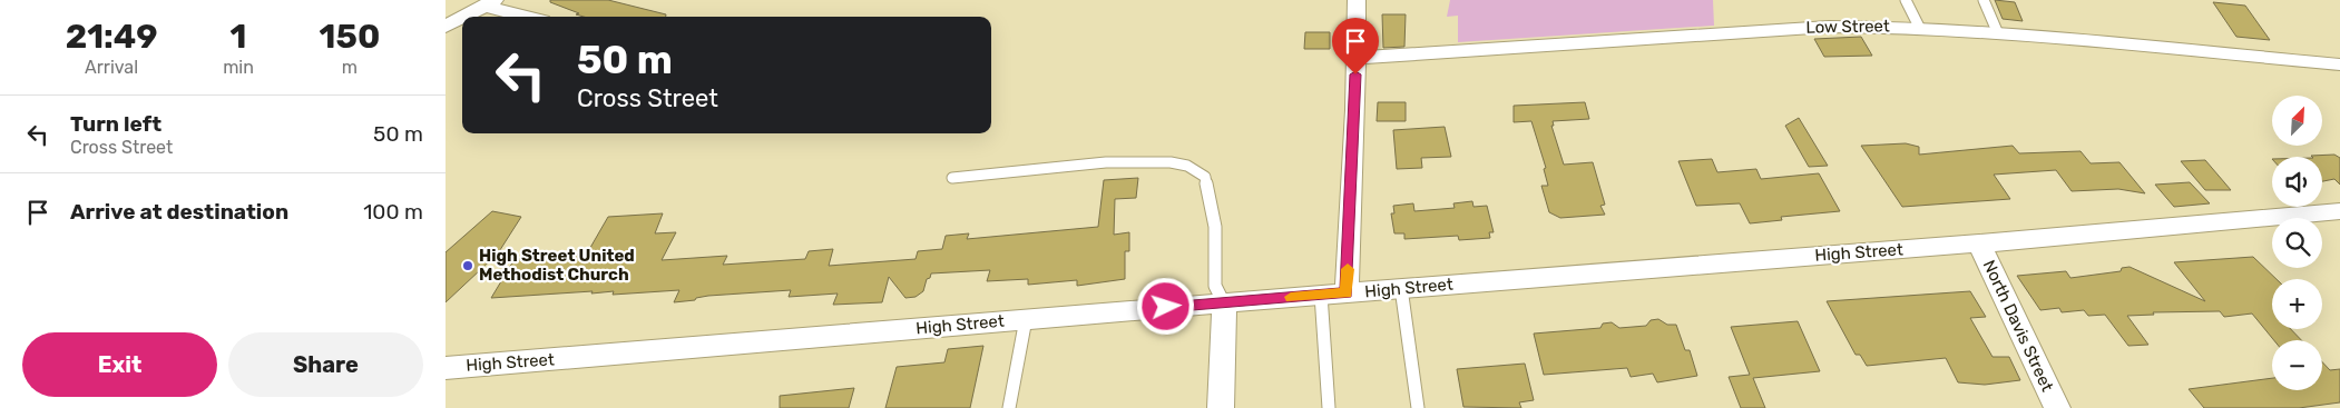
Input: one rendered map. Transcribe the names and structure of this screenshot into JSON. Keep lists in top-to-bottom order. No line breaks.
{"streets":{"street":["Low Street","High Street","North Davis Street"]},"crossings":[["High Street","North Davis Street"]],"places":["High Street United Methodist Church"],"north":"top right","page":{"eta":["21:49","Arrival","1","min","150","m"],"turn":["50 m","Cross Street"],"list":[{"name":"Turn left","note":"Cross Street","value":"50 m"},{"name":"Arrive at destination","value":"100 m"}],"map_buttons":["+","−"],"buttons":["Exit","Share"]}}
